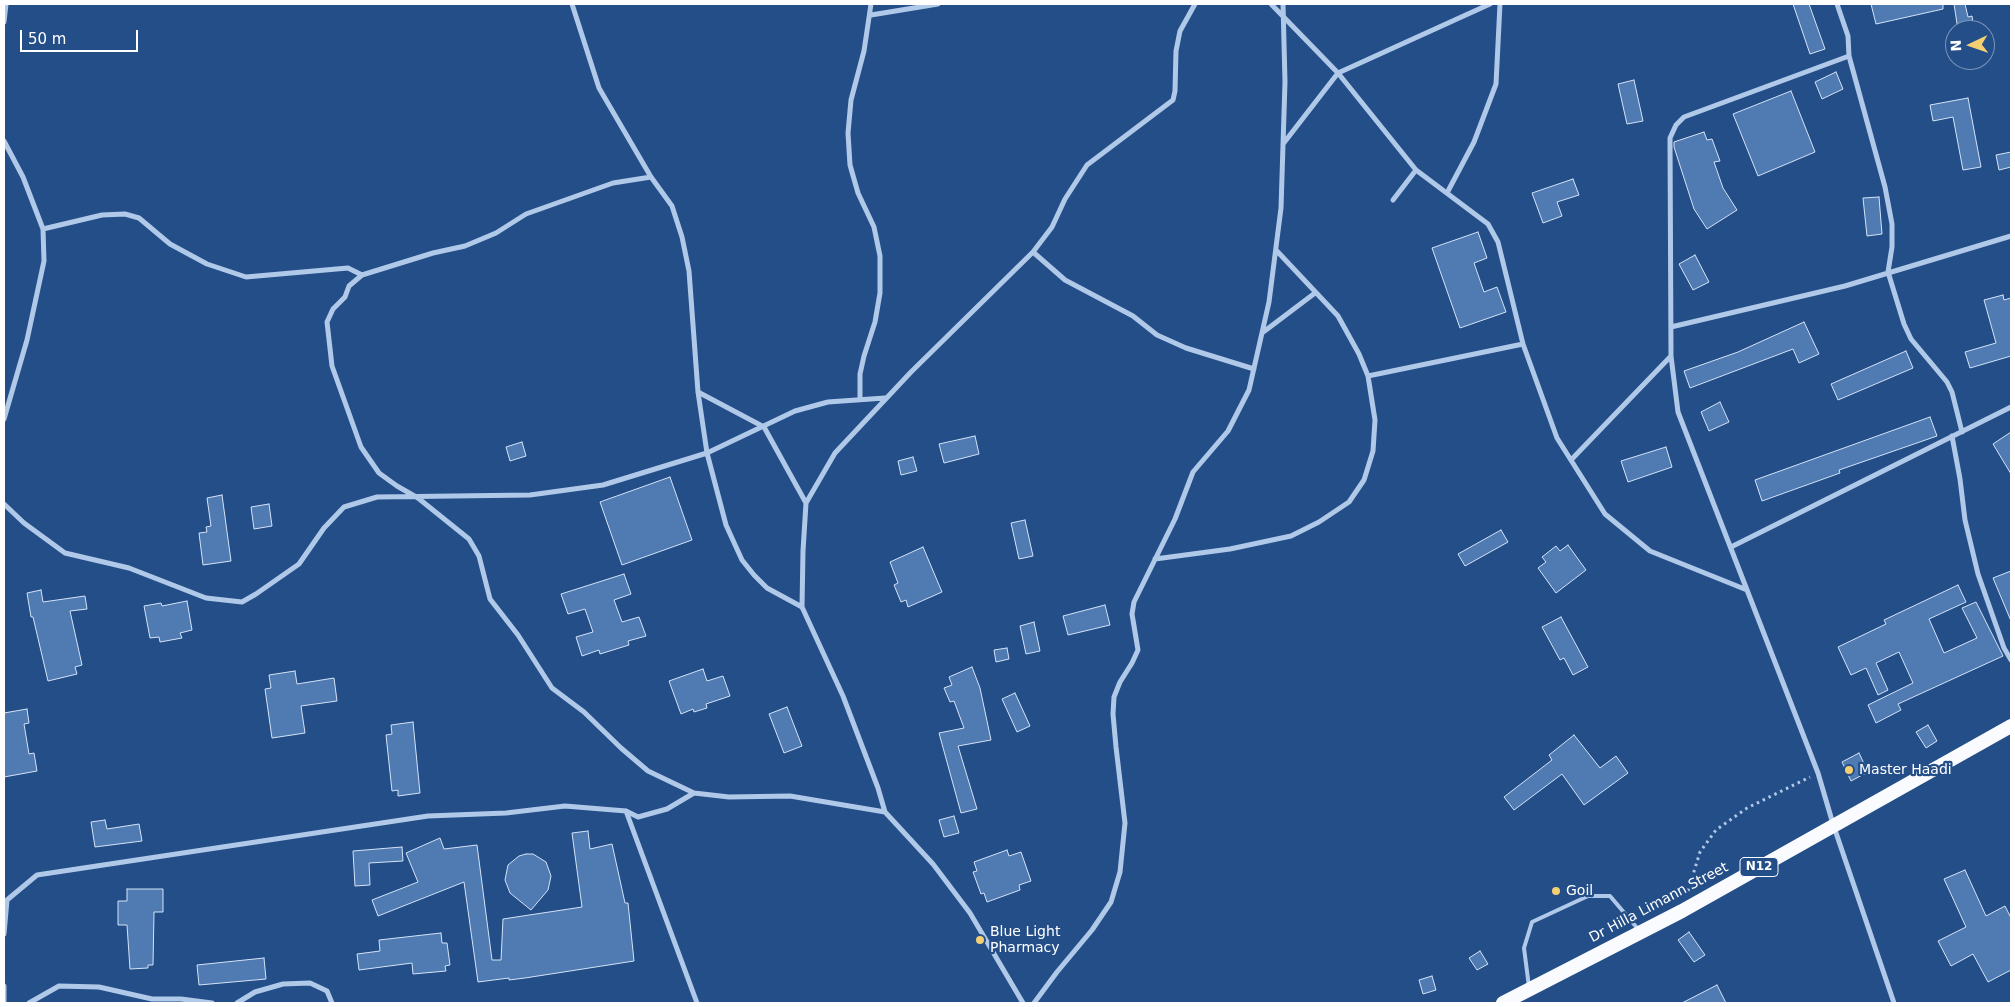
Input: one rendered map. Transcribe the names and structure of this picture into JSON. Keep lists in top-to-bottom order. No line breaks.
{"streets":{"highway":["N12","Dr Hilla Limann Street"]},"places":["Master Haadi","Goil","Blue Light Pharmacy"],"scale_bar":"50 m","north":"left"}
